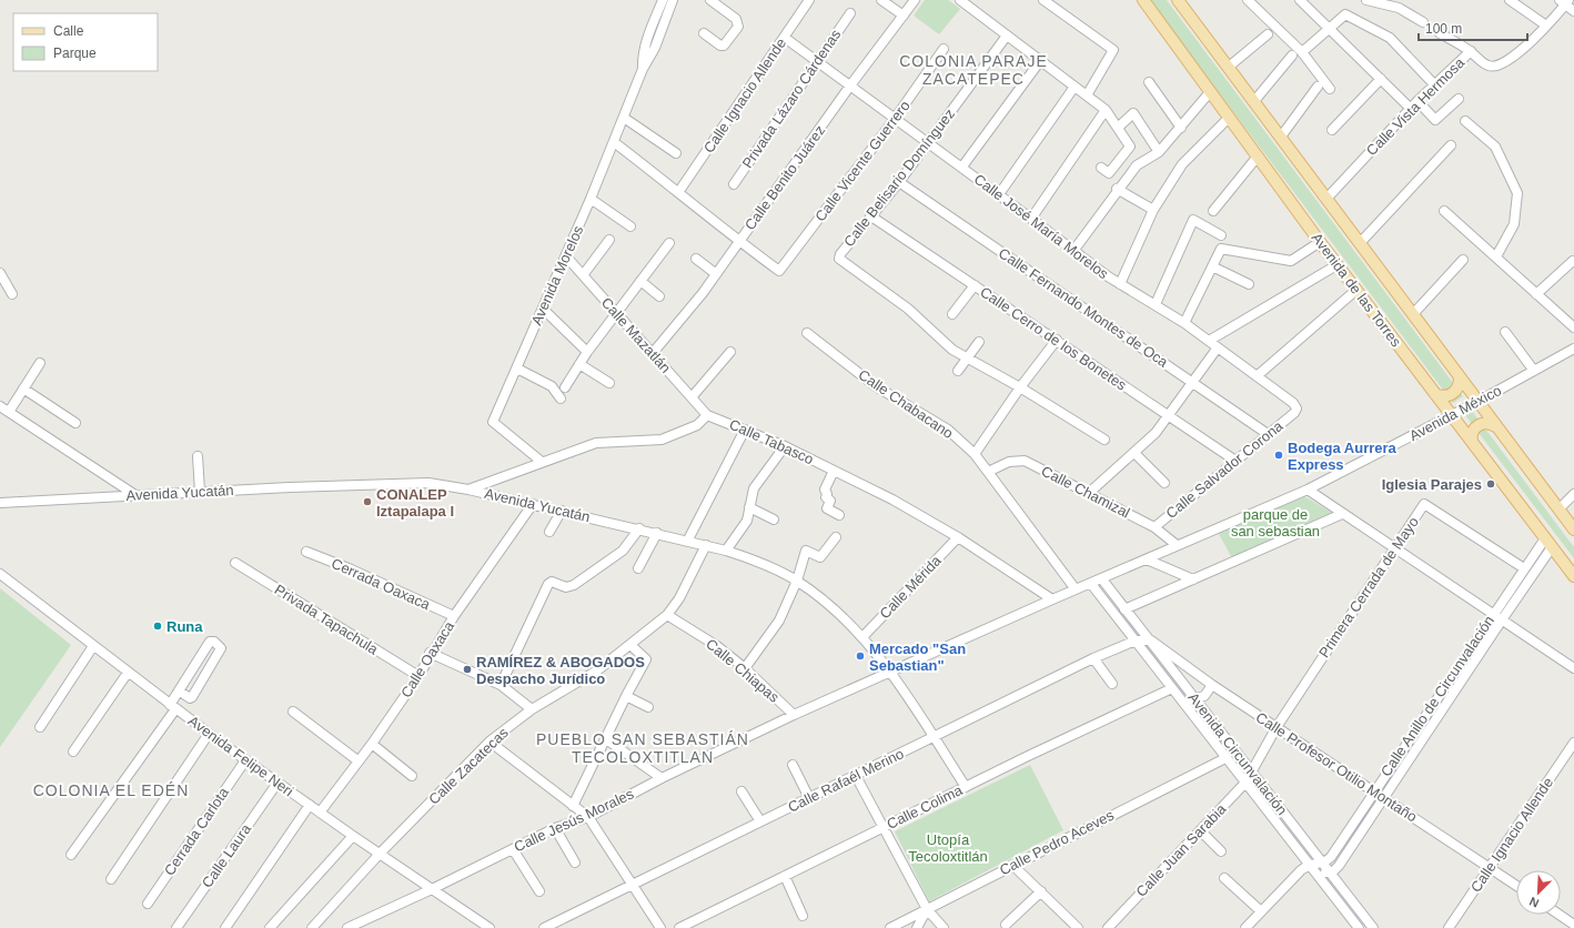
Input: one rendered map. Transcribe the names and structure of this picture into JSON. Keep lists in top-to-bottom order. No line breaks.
{"streets":{"main road":["Avenida de las Torres"],"street":["Calle Ignacio Allende","Privada Lázaro Cárdenas","Calle Vista Hermosa","Calle Vicente Guerrero","Calle Benito Juárez","Calle Belisario Domínguez","Calle José María Morelos","Avenida Morelos","Calle Fernando Montes de Oca","Calle Mazatlán","Calle Cerro de los Bonetes","Calle Chabacano","Avenida México","Calle Tabasco","Calle Salvador Corona","Calle Chamizal","Avenida Yucatán","Cerrada Oaxaca","Calle Mérida","Primera Cerrada de Mayo","Privada Tapachula","Calle Oaxaca","Calle Chiapas","Calle Anillo de Circunvalación","Avenida Circunvalación","Avenida Felipe Neri","Calle Zacatecas","Calle Profesor Otilio Montaño","Calle Rafaél Merino","Calle Colima","Calle Jesús Morales","Cerrada Carlota","Calle Pedro Aceves","Calle Juan Sarabia","Calle Laura"]},"crossings":[["Calle Ignacio Allende","Calle José María Morelos"],["Calle Ignacio Allende","Calle Profesor Otilio Montaño"],["Privada Lázaro Cárdenas","Calle José María Morelos"],["Calle Vista Hermosa","Avenida de las Torres"],["Calle Vicente Guerrero","Calle Benito Juárez"],["Calle Vicente Guerrero","Calle José María Morelos"],["Calle Benito Juárez","Calle José María Morelos"],["Calle Benito Juárez","Calle Mazatlán"],["Calle Belisario Domínguez","Calle José María Morelos"],["Calle Belisario Domínguez","Calle Fernando Montes de Oca"],["Calle Belisario Domínguez","Calle Cerro de los Bonetes"],["Calle José María Morelos","Calle Salvador Corona"],["Avenida Morelos","Calle Mazatlán"],["Avenida de las Torres","Avenida México"],["Avenida de las Torres","Calle Anillo de Circunvalación"],["Calle Fernando Montes de Oca","Calle Salvador Corona"],["Calle Mazatlán","Calle Tabasco"],["Calle Cerro de los Bonetes","Calle Salvador Corona"],["Calle Chabacano","Calle Chamizal"],["Calle Chabacano","Calle Jesús Morales"],["Avenida México","Calle Chamizal"],["Avenida México","Avenida Circunvalación"],["Avenida México","Calle Jesús Morales"],["Calle Tabasco","Calle Mérida"],["Calle Tabasco","Calle Jesús Morales"],["Calle Salvador Corona","Calle Chamizal"],["Avenida Yucatán","Calle Mérida"],["Avenida Yucatán","Calle Oaxaca"],["Avenida Yucatán","Calle Zacatecas"],["Avenida Yucatán","Calle Rafaél Merino"],["Avenida Yucatán","Calle Colima"],["Avenida Yucatán","Calle Jesús Morales"],["Cerrada Oaxaca","Calle Oaxaca"],["Primera Cerrada de Mayo","Calle Anillo de Circunvalación"],["Primera Cerrada de Mayo","Avenida Circunvalación"],["Primera Cerrada de Mayo","Calle Profesor Otilio Montaño"],["Primera Cerrada de Mayo","Calle Juan Sarabia"],["Privada Tapachula","Calle Oaxaca"],["Calle Oaxaca","Avenida Felipe Neri"],["Calle Chiapas","Calle Zacatecas"],["Calle Chiapas","Calle Jesús Morales"],["Calle Anillo de Circunvalación","Avenida Circunvalación"],["Calle Anillo de Circunvalación","Calle Profesor Otilio Montaño"],["Avenida Circunvalación","Calle Profesor Otilio Montaño"],["Avenida Circunvalación","Calle Rafaél Merino"],["Avenida Circunvalación","Calle Colima"],["Avenida Circunvalación","Calle Jesús Morales"],["Avenida Circunvalación","Calle Pedro Aceves"],["Avenida Circunvalación","Calle Juan Sarabia"],["Avenida Felipe Neri","Calle Zacatecas"],["Avenida Felipe Neri","Calle Jesús Morales"],["Avenida Felipe Neri","Cerrada Carlota"],["Avenida Felipe Neri","Calle Laura"],["Calle Profesor Otilio Montaño","Calle Rafaél Merino"]],"districts":["COLONIA PARAJE ZACATEPEC","PUEBLO SAN SEBASTIÁN TECOLOXTITLAN","COLONIA EL EDÉN"],"parks":["parque de san sebastian","Utopía Tecoloxtitlán"],"places":["Bodega Aurrera Express","Iglesia Parajes","CONALEP Iztapalapa I","Runa","Mercado \"San Sebastian\"","RAMÍREZ & ABOGADOS Despacho Jurídico"],"legend":["Calle","Parque"],"scale_bar":"100 m","north":"bottom left"}
